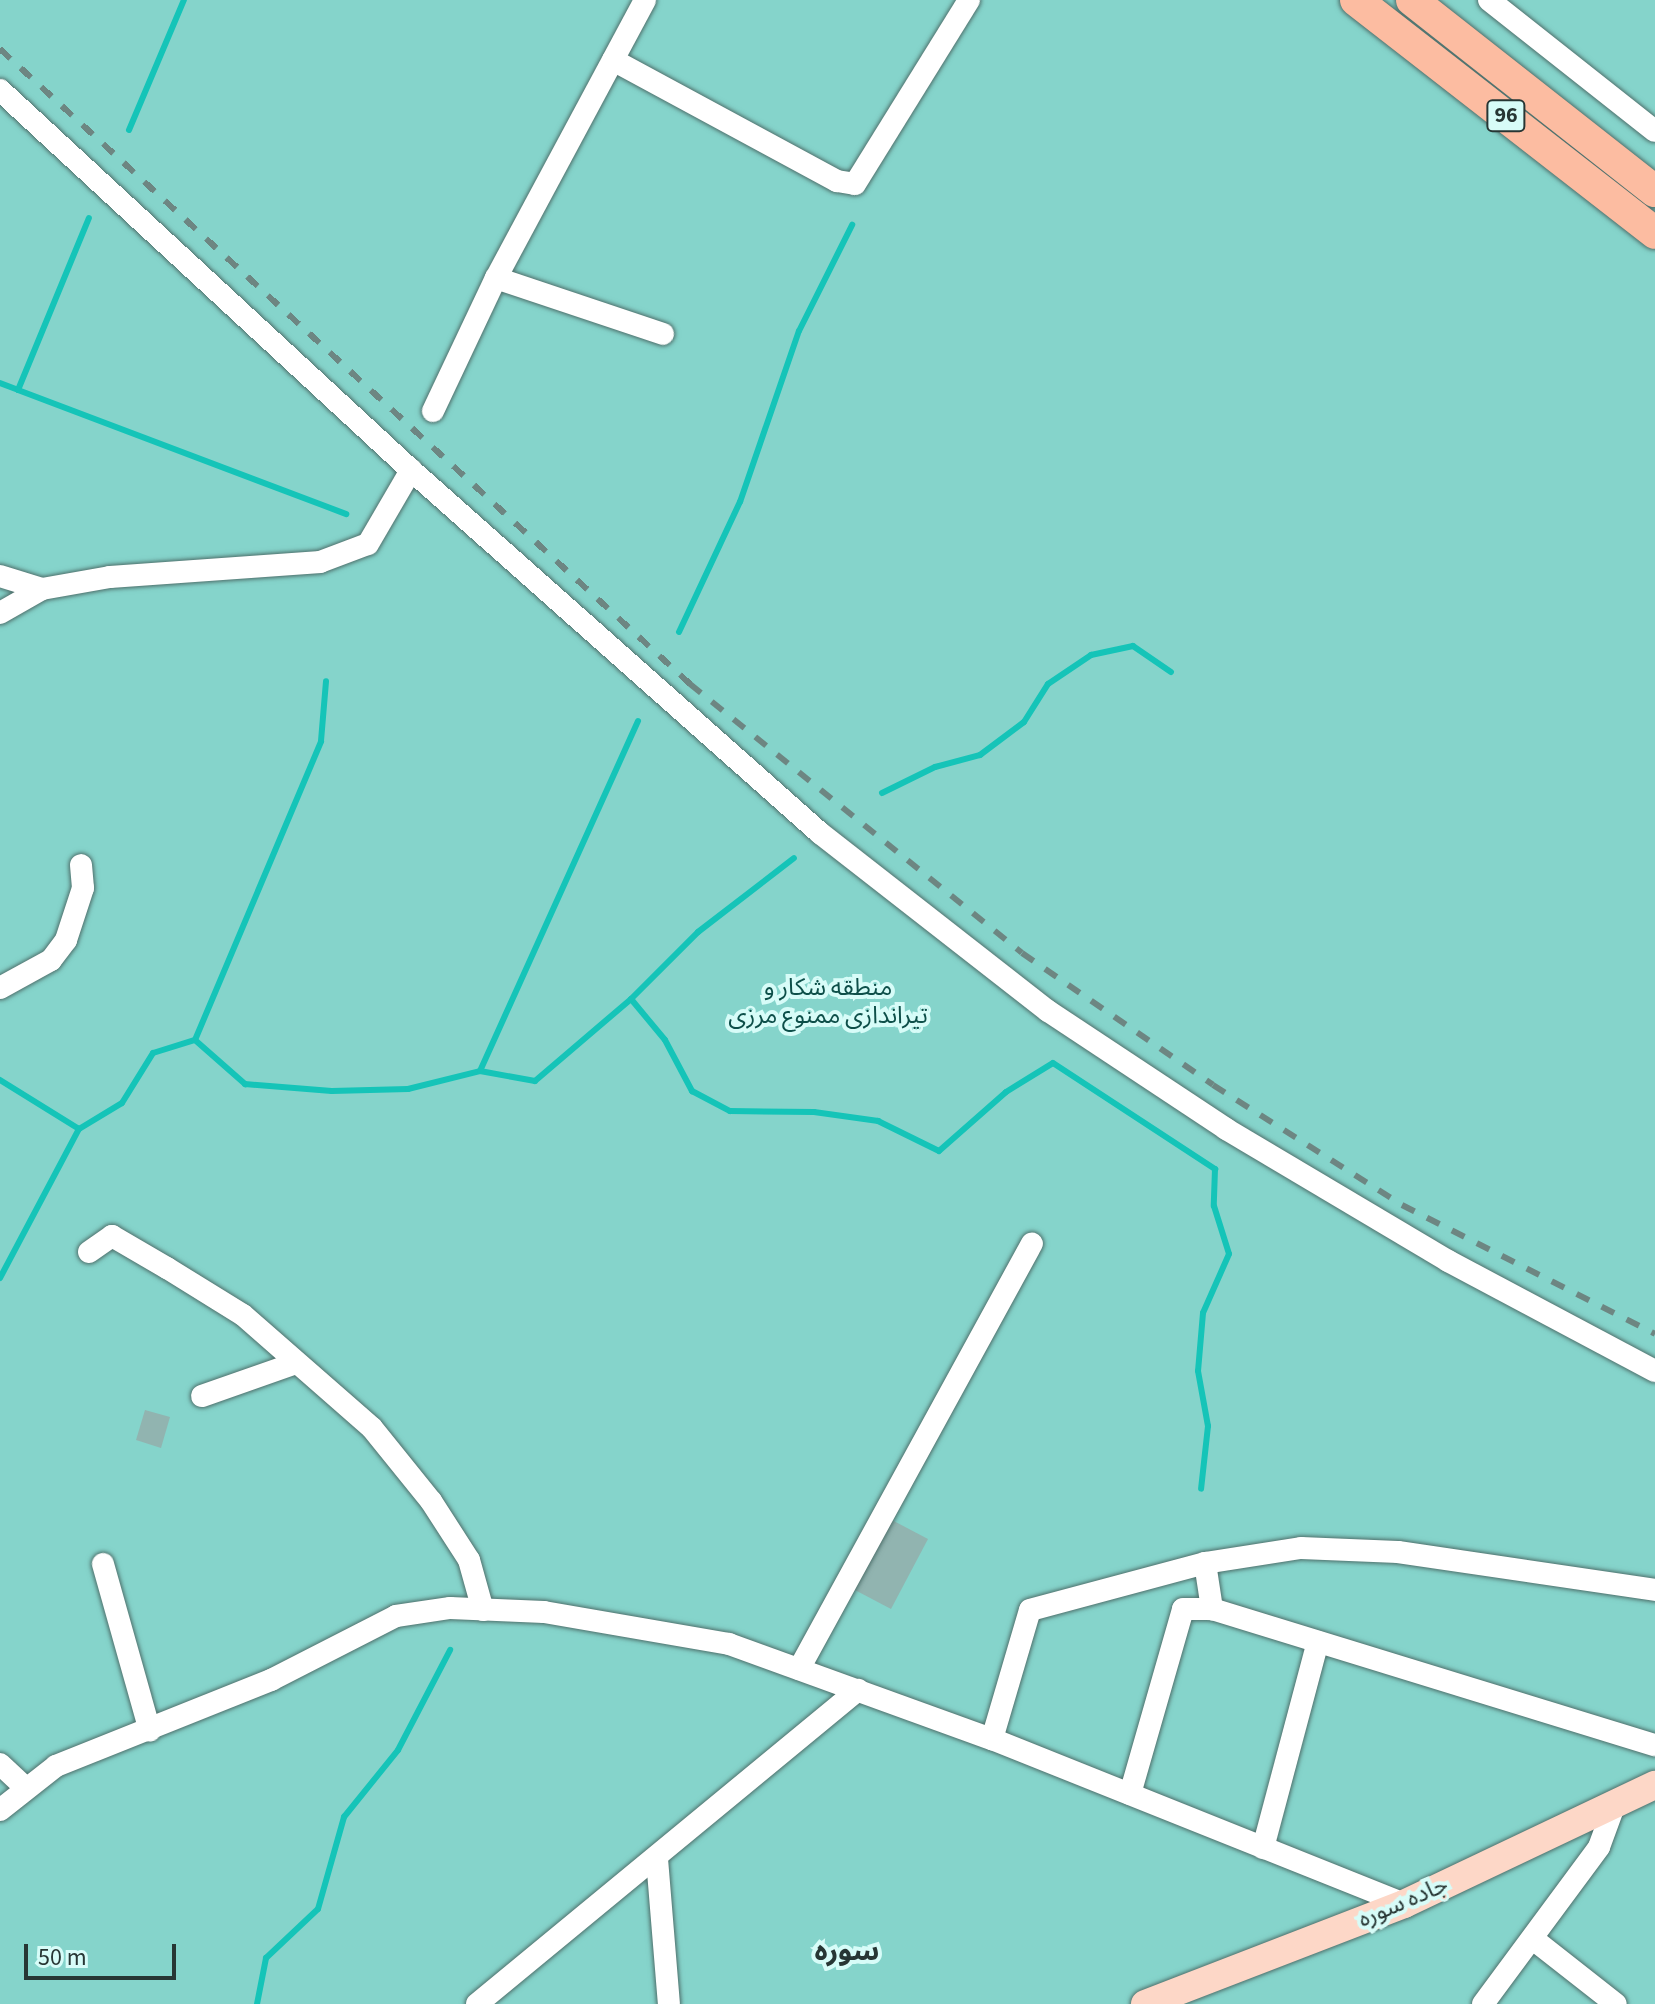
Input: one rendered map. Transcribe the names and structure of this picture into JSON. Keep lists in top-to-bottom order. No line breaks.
{"streets":{"highway":["96"],"main road":["جاده سوره"]},"districts":["سوره"],"parks":["منطقه شکار و تیراندازی ممنوع مرزی"],"scale_bar":"50 m"}
